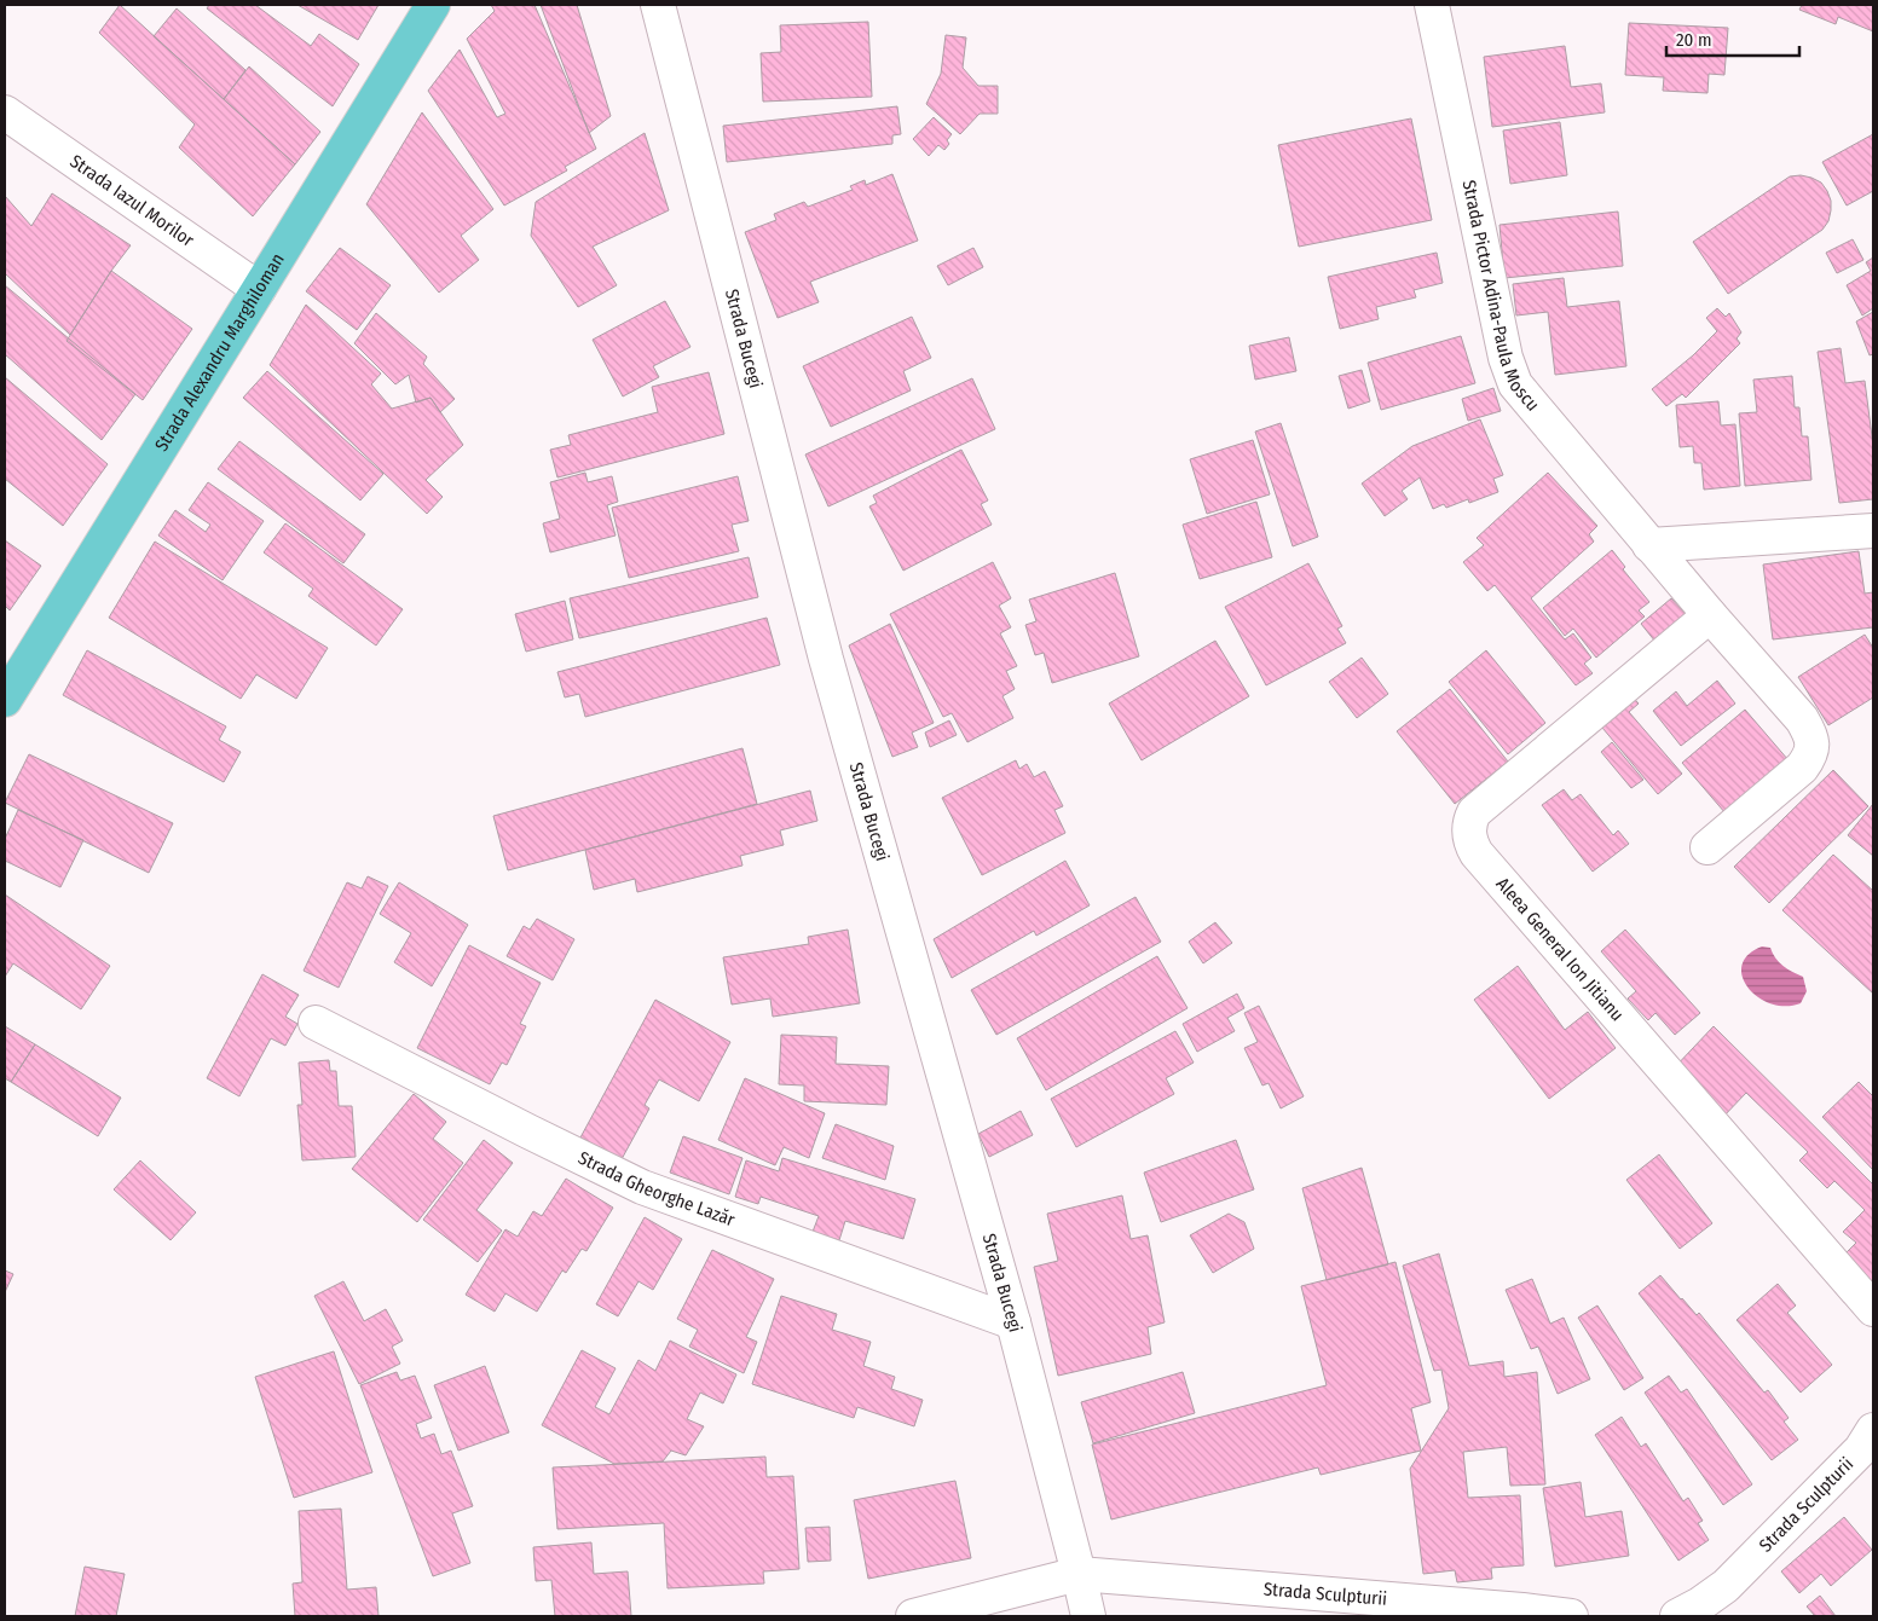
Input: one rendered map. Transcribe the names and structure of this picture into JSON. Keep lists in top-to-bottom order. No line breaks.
{"streets":{"main road":["Strada Alexandru Marghiloman"],"street":["Strada Iazul Morilor","Strada Pictor Adina-Paula Moscu","Strada Bucegi","Aleea General Ion Jitianu","Strada Gheorghe Lazăr","Strada Sculpturii"]},"crossings":[["Strada Iazul Morilor","Strada Alexandru Marghiloman"],["Strada Pictor Adina-Paula Moscu","Aleea General Ion Jitianu"],["Strada Bucegi","Strada Gheorghe Lazăr"],["Strada Bucegi","Strada Sculpturii"]],"scale_bar":"20 m"}
